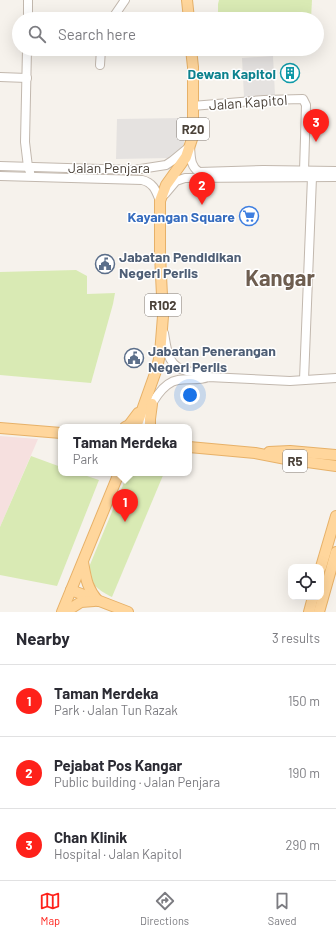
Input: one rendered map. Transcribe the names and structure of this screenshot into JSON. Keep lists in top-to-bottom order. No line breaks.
{"streets":{"main road":["R20","R102","R5"],"street":["Jalan Kapitol","Jalan Penjara"]},"crossings":[["Jalan Kapitol","R20"],["R20","Jalan Penjara"],["R20","R102"]],"districts":["Kangar"],"places":{"building":["Dewan Kapitol"],"supermarket":["Kayangan Square"],"public building":["Jabatan Pendidikan Negeri Perlis","Jabatan Penerangan Negeri Perlis"]},"page":{"search":"Search here","pins":["3","2","1"],"popup":["Taman Merdeka","Park"],"heading":["Nearby","3 results"],"list":[{"mark":"1","name":"Taman Merdeka","note":"Park · Jalan Tun Razak","value":"150 m"},{"mark":"2","name":"Pejabat Pos Kangar","note":"Public building · Jalan Penjara","value":"190 m"},{"mark":"3","name":"Chan Klinik","note":"Hospital · Jalan Kapitol","value":"290 m"}],"nav":["Map","Directions","Saved"]}}
